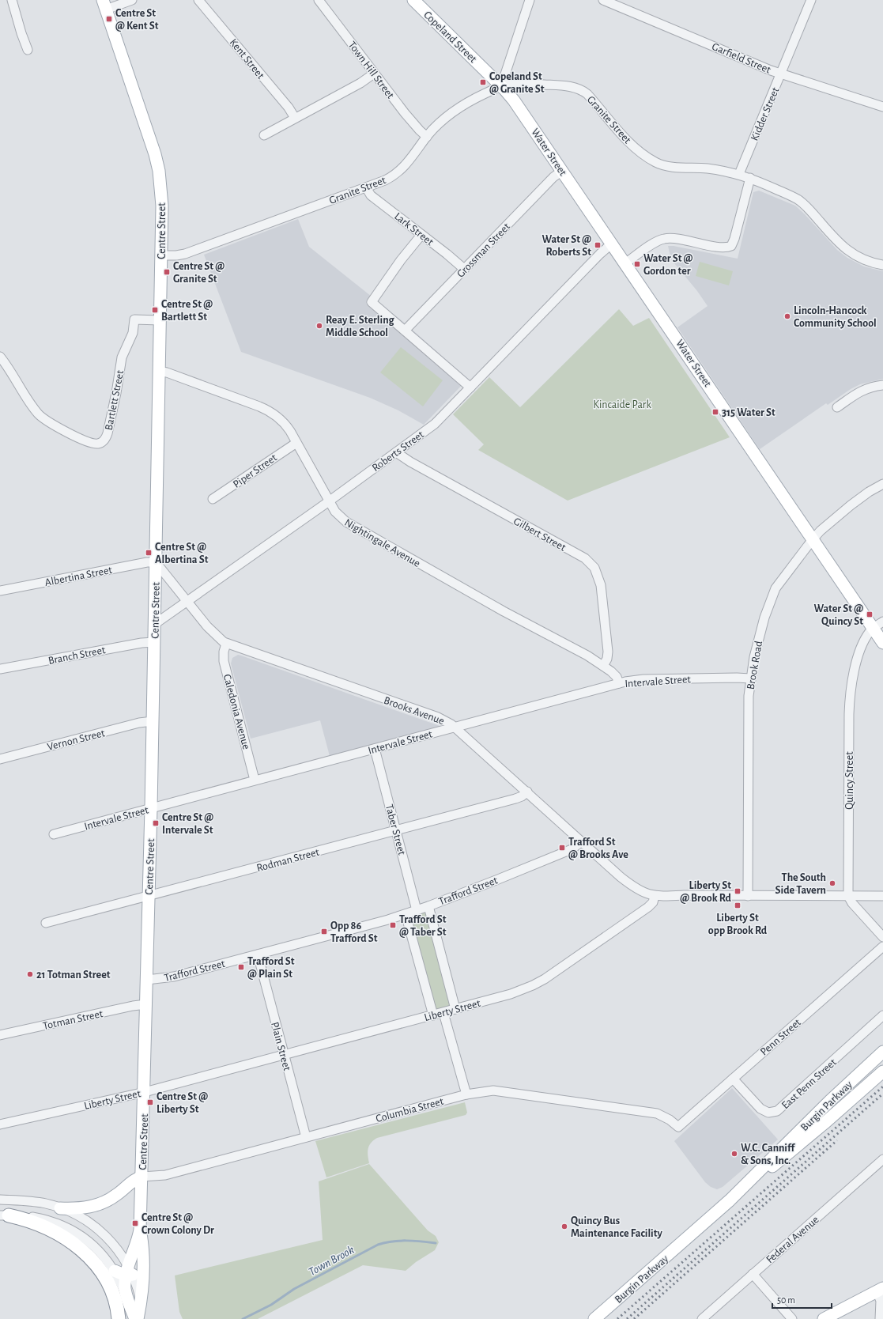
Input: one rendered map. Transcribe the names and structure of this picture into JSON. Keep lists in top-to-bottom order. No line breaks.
{"streets":{"main road":["Copeland Street","Water Street","Centre Street","Burgin Parkway"],"street":["Garfield Street","Kent Street","Town Hill Street","Kidder Street","Granite Street","Lark Street","Grossman Street","Bartlett Street","Roberts Street","Piper Street","Gilbert Street","Nightingale Avenue","Albertina Street","Branch Street","Brook Road","Intervale Street","Brooks Avenue","Caledonia Avenue","Vernon Street","Quincy Street","Taber Street","Rodman Street","Trafford Street","Liberty Street","Totman Street","Penn Street","Plain Street","East Penn Street","Columbia Street","Federal Avenue"]},"crossings":[["Copeland Street","Granite Street"],["Copeland Street","Water Street"],["Garfield Street","Kidder Street"],["Town Hill Street","Granite Street"],["Kidder Street","Granite Street"],["Granite Street","Water Street"],["Granite Street","Lark Street"],["Granite Street","Centre Street"],["Water Street","Grossman Street"],["Water Street","Roberts Street"],["Water Street","Brook Road"],["Water Street","Quincy Street"],["Lark Street","Grossman Street"],["Centre Street","Bartlett Street"],["Centre Street","Roberts Street"],["Centre Street","Nightingale Avenue"],["Centre Street","Albertina Street"],["Centre Street","Branch Street"],["Centre Street","Intervale Street"],["Centre Street","Brooks Avenue"],["Centre Street","Vernon Street"],["Centre Street","Rodman Street"],["Centre Street","Trafford Street"],["Centre Street","Liberty Street"],["Centre Street","Totman Street"],["Centre Street","Columbia Street"],["Roberts Street","Gilbert Street"],["Roberts Street","Nightingale Avenue"],["Roberts Street","Brooks Avenue"],["Piper Street","Nightingale Avenue"],["Gilbert Street","Nightingale Avenue"],["Nightingale Avenue","Intervale Street"],["Albertina Street","Brooks Avenue"],["Brook Road","Intervale Street"],["Intervale Street","Brooks Avenue"],["Intervale Street","Caledonia Avenue"],["Intervale Street","Taber Street"],["Brooks Avenue","Caledonia Avenue"],["Brooks Avenue","Rodman Street"],["Brooks Avenue","Trafford Street"],["Brooks Avenue","Liberty Street"],["Taber Street","Rodman Street"],["Taber Street","Trafford Street"],["Trafford Street","Plain Street"],["Liberty Street","Plain Street"],["Penn Street","East Penn Street"],["Penn Street","Columbia Street"],["Plain Street","Columbia Street"]],"water":["Town Brook"],"parks":["Kincaide Park"],"places":{"transit":["Centre St @ Kent St","Copeland St @ Granite St","Water St @ Roberts St","Water St @ Gordon ter","Centre St @ Granite St","Centre St @ Bartlett St","315 Water St","Centre St @ Albertina St","Water St @ Quincy St","Centre St @ Intervale St","Trafford St @ Brooks Ave","Liberty St @ Brook Rd","Liberty St opp Brook Rd","Trafford St @ Taber St","Opp 86 Trafford St","Trafford St @ Plain St","Centre St @ Liberty St","Centre St @ Crown Colony Dr"],"other":["Lincoln-Hancock Community School","Reay E. Sterling Middle School","The South Side Tavern","21 Totman Street","W.C. Canniff & Sons, Inc.","Quincy Bus Maintenance Facility"]},"scale_bar":"50 m"}
